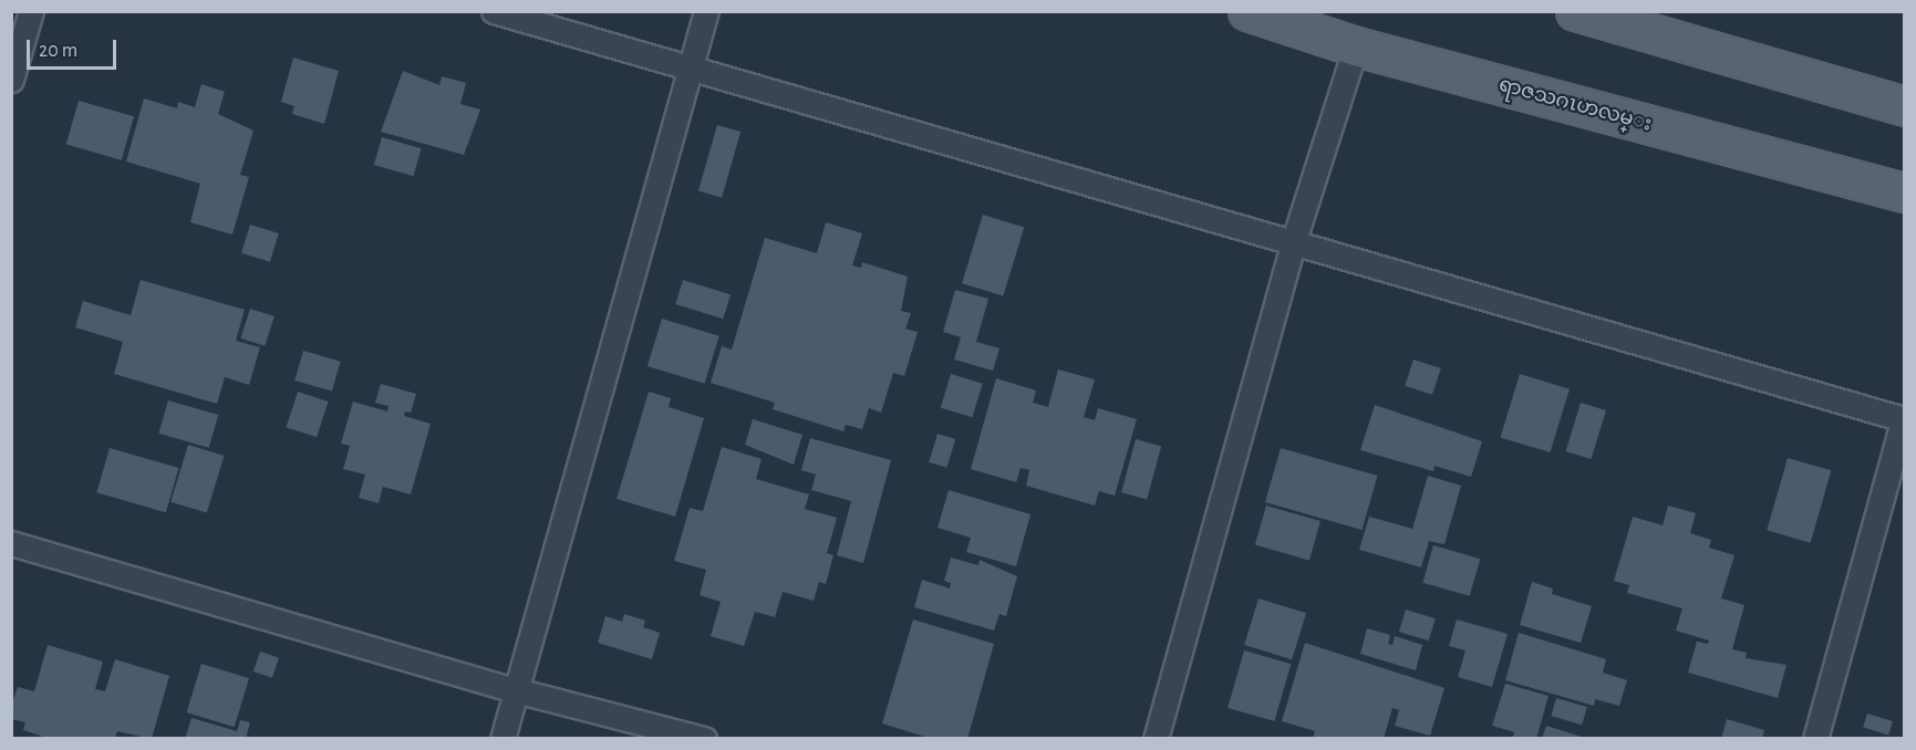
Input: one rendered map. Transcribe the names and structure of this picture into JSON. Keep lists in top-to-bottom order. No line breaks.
{"streets":{"main road":["ရာဇသဂၤဟလမ္း"]},"scale_bar":"20 m"}
